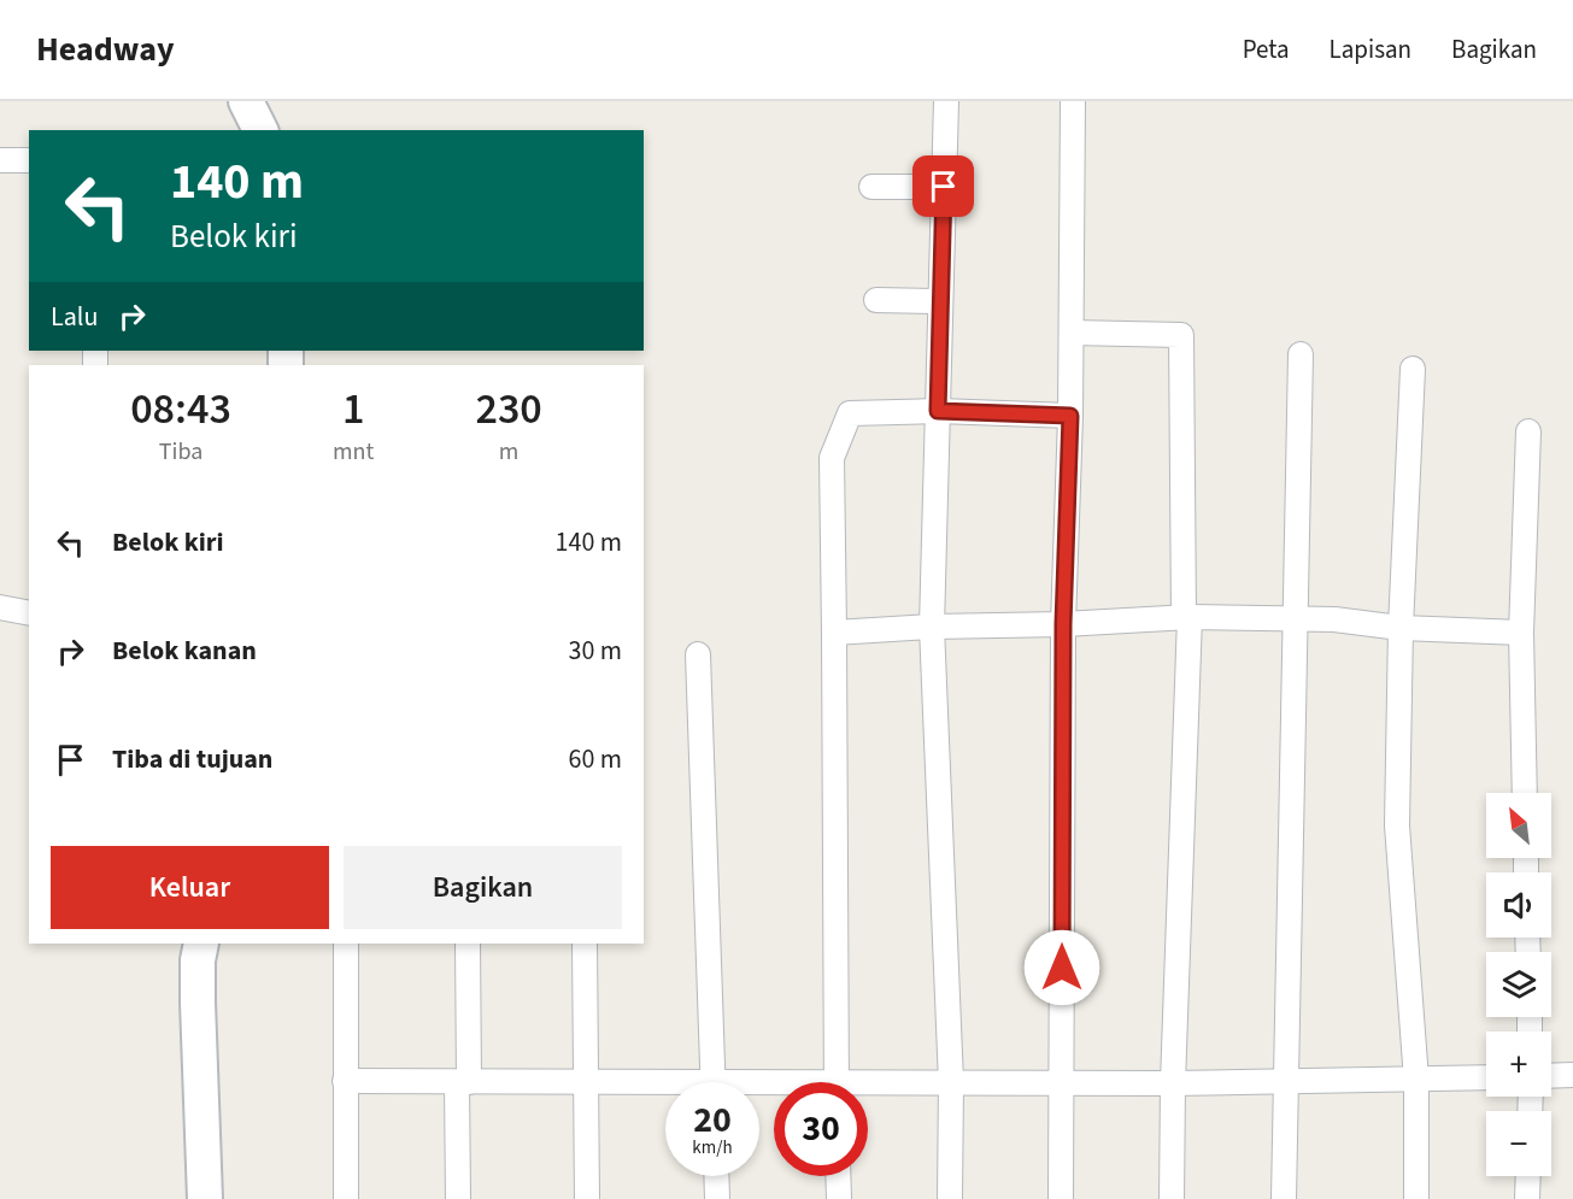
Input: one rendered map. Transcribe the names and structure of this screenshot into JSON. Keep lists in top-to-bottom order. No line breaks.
{"north":"top left","page":{"header":"Headway","nav":["Peta","Lapisan","Bagikan"],"turn":["140 m","Belok kiri"],"then":"Lalu","eta":["08:43","Tiba","1","mnt","230","m"],"list":[{"name":"Belok kiri","value":"140 m"},{"name":"Belok kanan","value":"30 m"},{"name":"Tiba di tujuan","value":"60 m"}],"map_buttons":["+","−"],"buttons":["Keluar","Bagikan"],"speed":"20 km/h","limit":"30"}}
